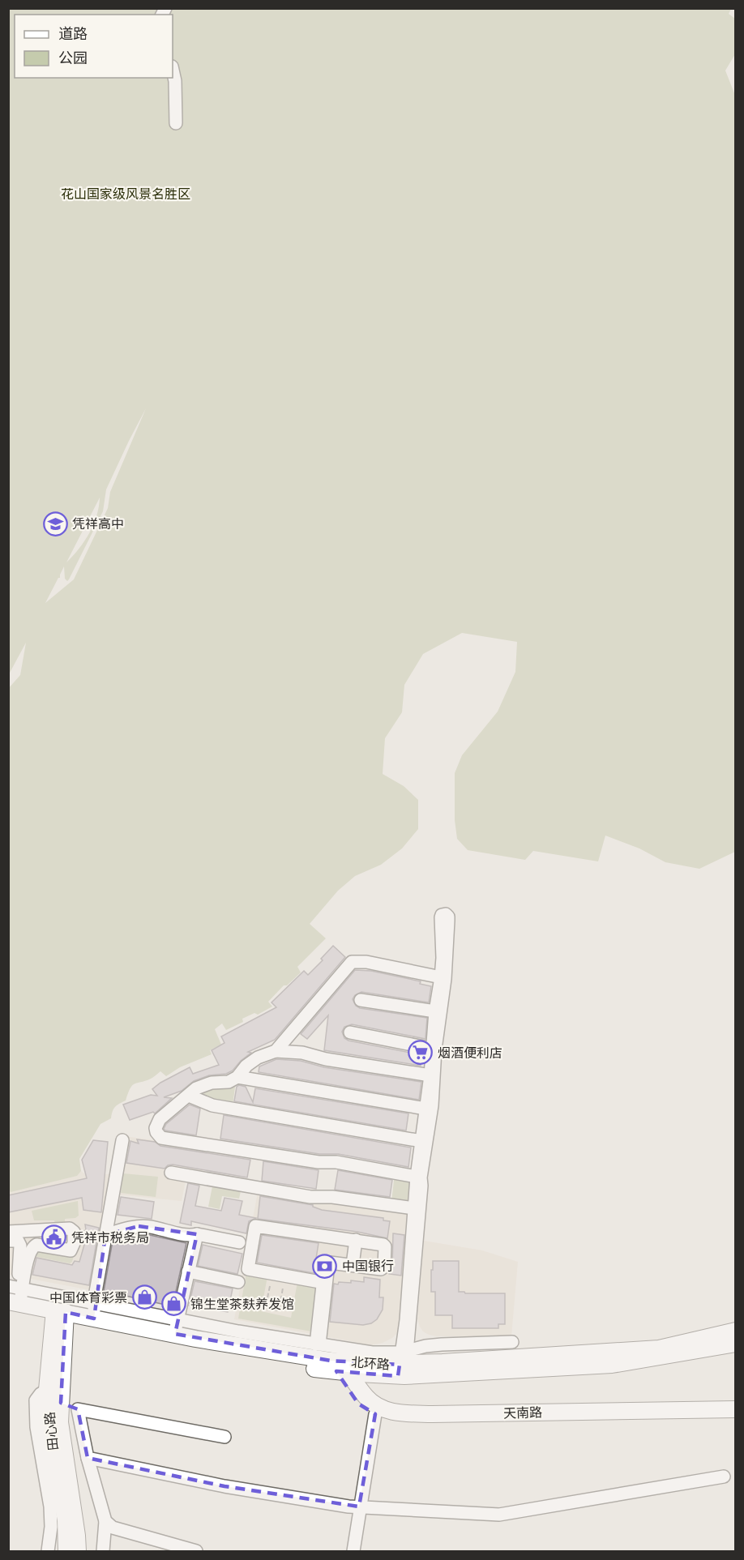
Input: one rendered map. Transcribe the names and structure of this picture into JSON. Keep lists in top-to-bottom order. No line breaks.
{"streets":{"main road":["北环路","天南路","田心路"]},"crossings":[["北环路","天南路"],["北环路","田心路"]],"parks":["花山国家级风景名胜区"],"places":{"school or university":["凭祥高中"],"supermarket":["烟酒便利店"],"public building":["凭祥市税务局"],"bank":["中国银行"],"shop":["中国体育彩票","锦生堂茶麸养发馆"]},"legend":["道路","公园"]}
